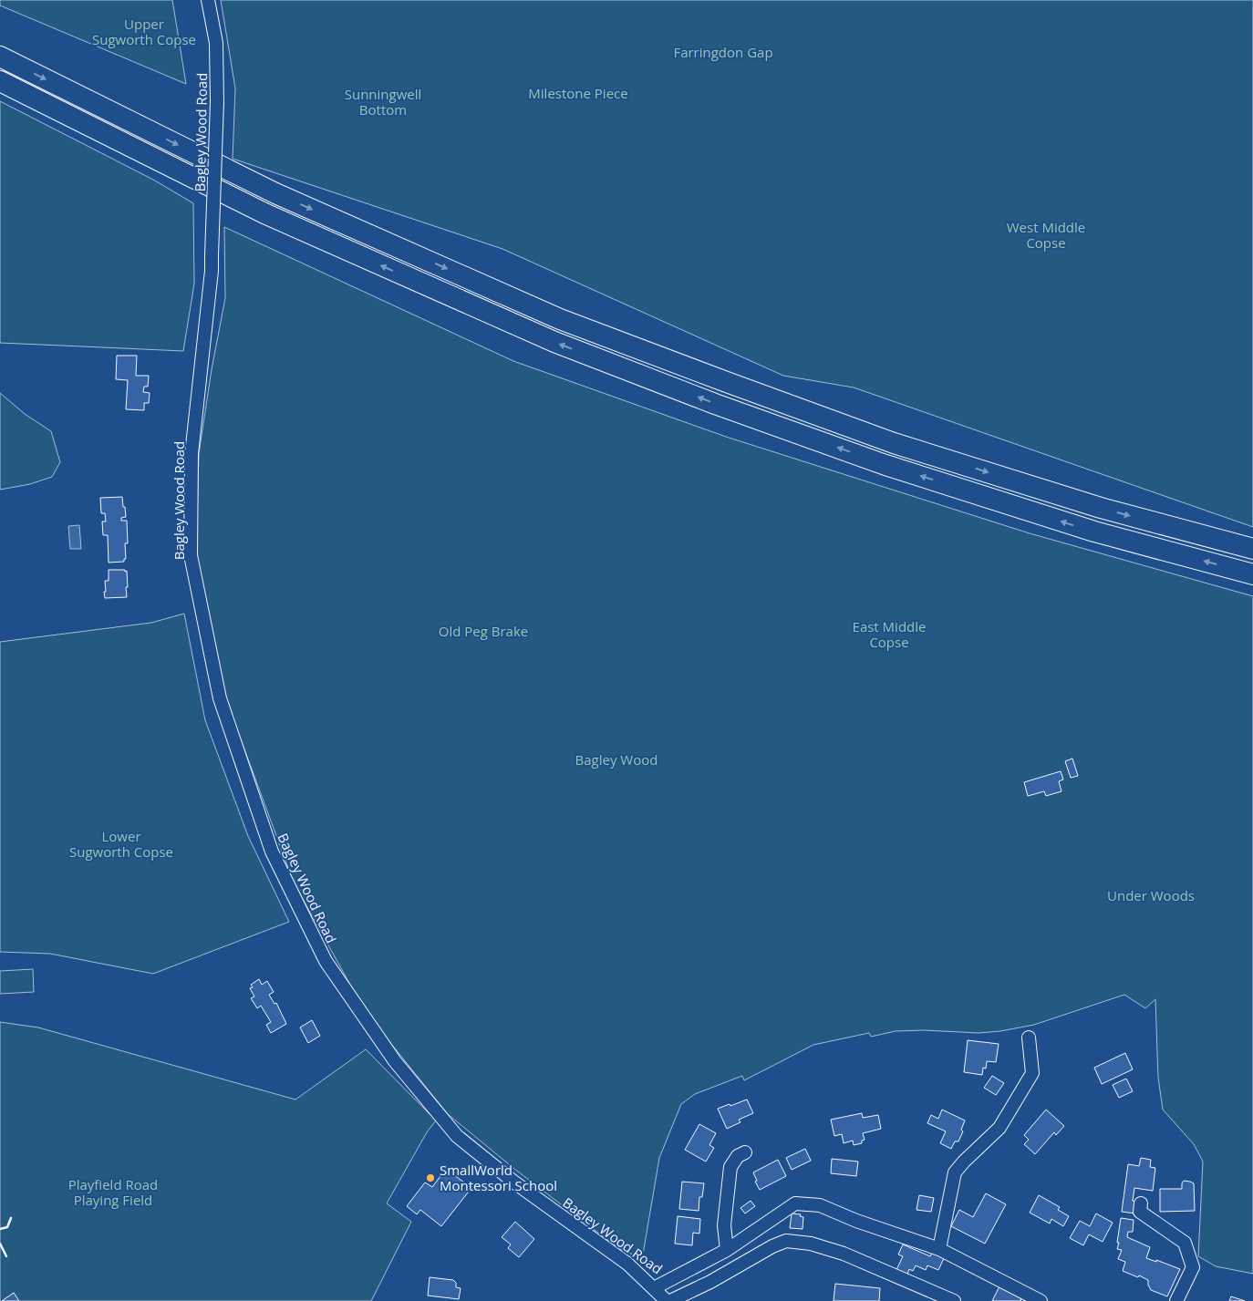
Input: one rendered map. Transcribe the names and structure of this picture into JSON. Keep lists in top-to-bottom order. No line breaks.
{"streets":{"street":["Bagley Wood Road"]},"parks":["Upper Sugworth Copse","Farringdon Gap","Milestone Piece","Sunningwell Bottom","West Middle Copse","East Middle Copse","Old Peg Brake","Bagley Wood","Lower Sugworth Copse","Under Woods","Playfield Road Playing Field"],"places":["SmallWorld Montessori School"]}
